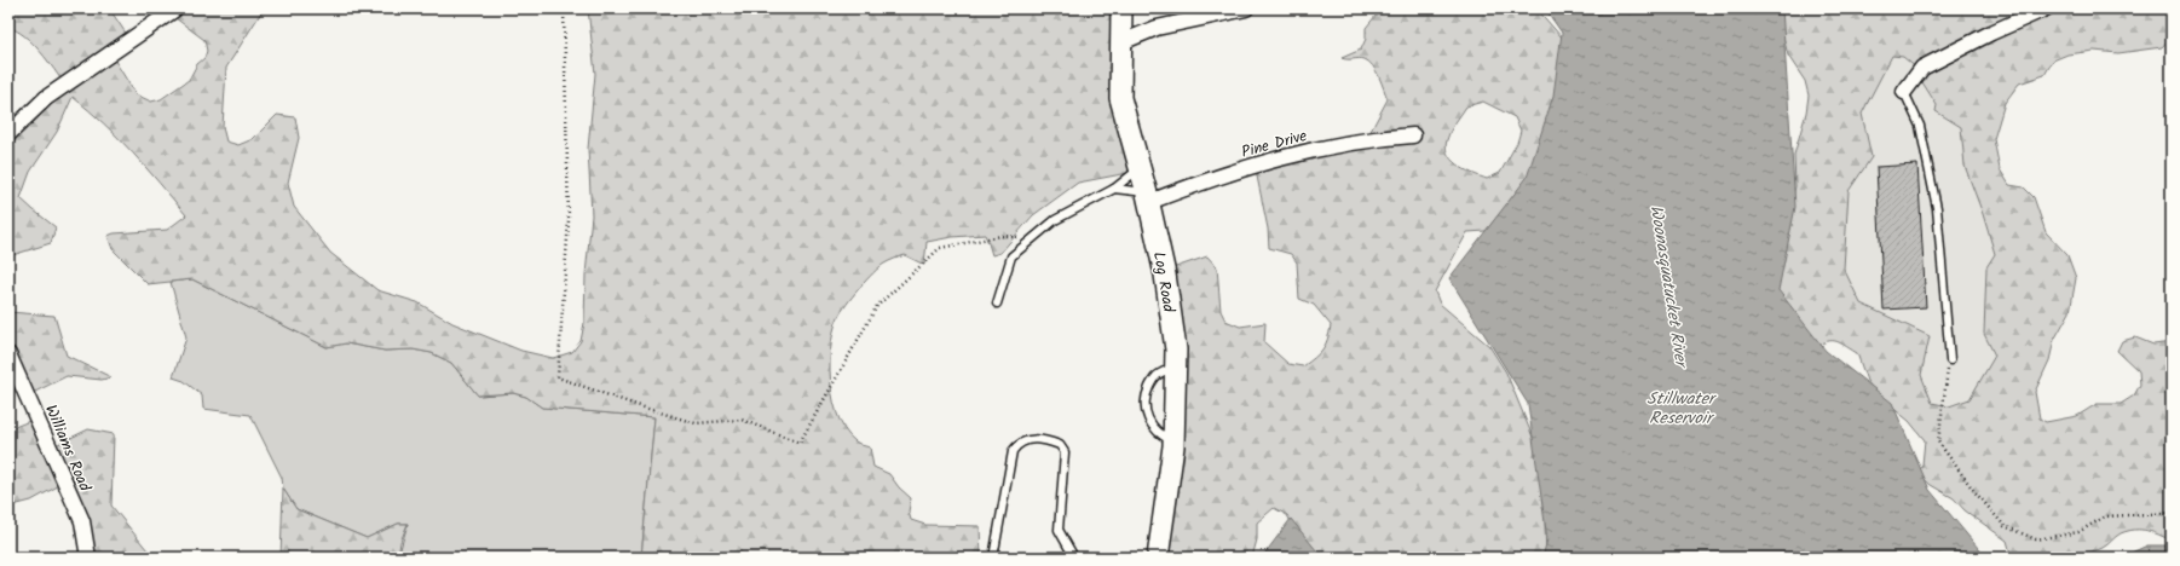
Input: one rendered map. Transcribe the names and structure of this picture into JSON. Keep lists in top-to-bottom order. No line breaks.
{"streets":{"street":["Pine Drive","Log Road","Williams Road"]},"crossings":[["Pine Drive","Log Road"]],"water":["Woonasquatucket River","Stillwater Reservoir"]}
